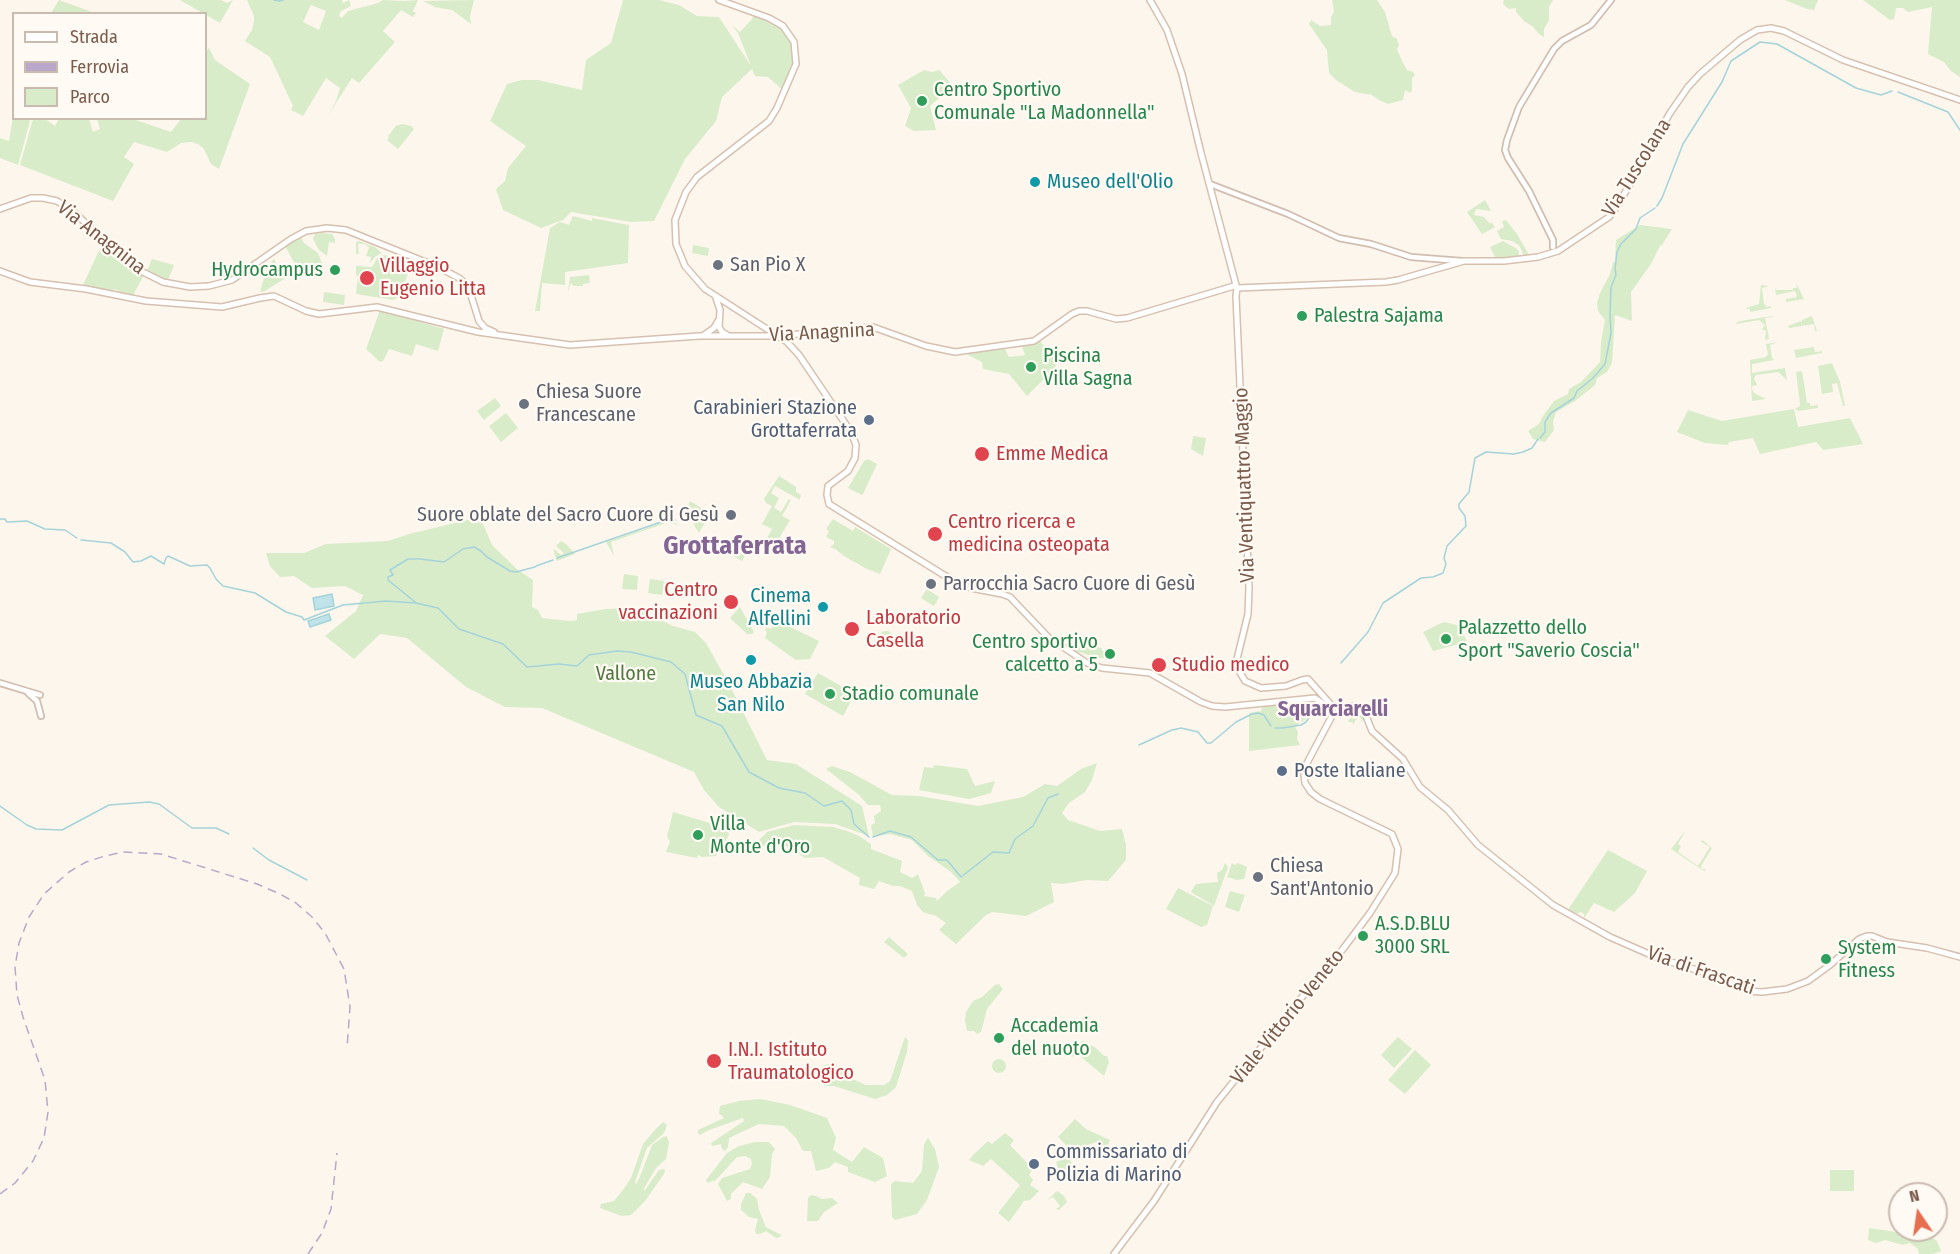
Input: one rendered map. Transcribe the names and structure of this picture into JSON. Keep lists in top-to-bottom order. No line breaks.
{"streets":{"main road":["Via Tuscolana","Via Anagnina","Via Ventiquattro Maggio","Via di Frascati","Viale Vittorio Veneto"]},"crossings":[["Via Tuscolana","Via Anagnina"],["Via Tuscolana","Via Ventiquattro Maggio"],["Via Anagnina","Via Ventiquattro Maggio"],["Via Ventiquattro Maggio","Via di Frascati"],["Via Ventiquattro Maggio","Viale Vittorio Veneto"],["Via di Frascati","Viale Vittorio Veneto"]],"districts":["Grottaferrata","Squarciarelli"],"parks":["Vallone"],"places":["Centro Sportivo Comunale \"La Madonnella\"","Museo dell'Olio","San Pio X","Hydrocampus","Villaggio Eugenio Litta","Palestra Sajama","Piscina Villa Sagna","Chiesa Suore Francescane","Carabinieri Stazione Grottaferrata","Emme Medica","Suore oblate del Sacro Cuore di Gesù","Centro ricerca e medicina osteopata","Parrocchia Sacro Cuore di Gesù","Centro vaccinazioni","Cinema Alfellini","Laboratorio Casella","Palazzetto dello Sport \"Saverio Coscia\"","Centro sportivo calcetto a 5","Museo Abbazia San Nilo","Studio medico","Stadio comunale","Poste Italiane","Villa Monte d'Oro","Chiesa Sant'Antonio","A.S.D.BLU 3000 SRL","System Fitness","Accademia del nuoto","I.N.I. Istituto Traumatologico","Commissariato di Polizia di Marino"],"legend":["Strada","Ferrovia","Parco"],"north":"top"}
